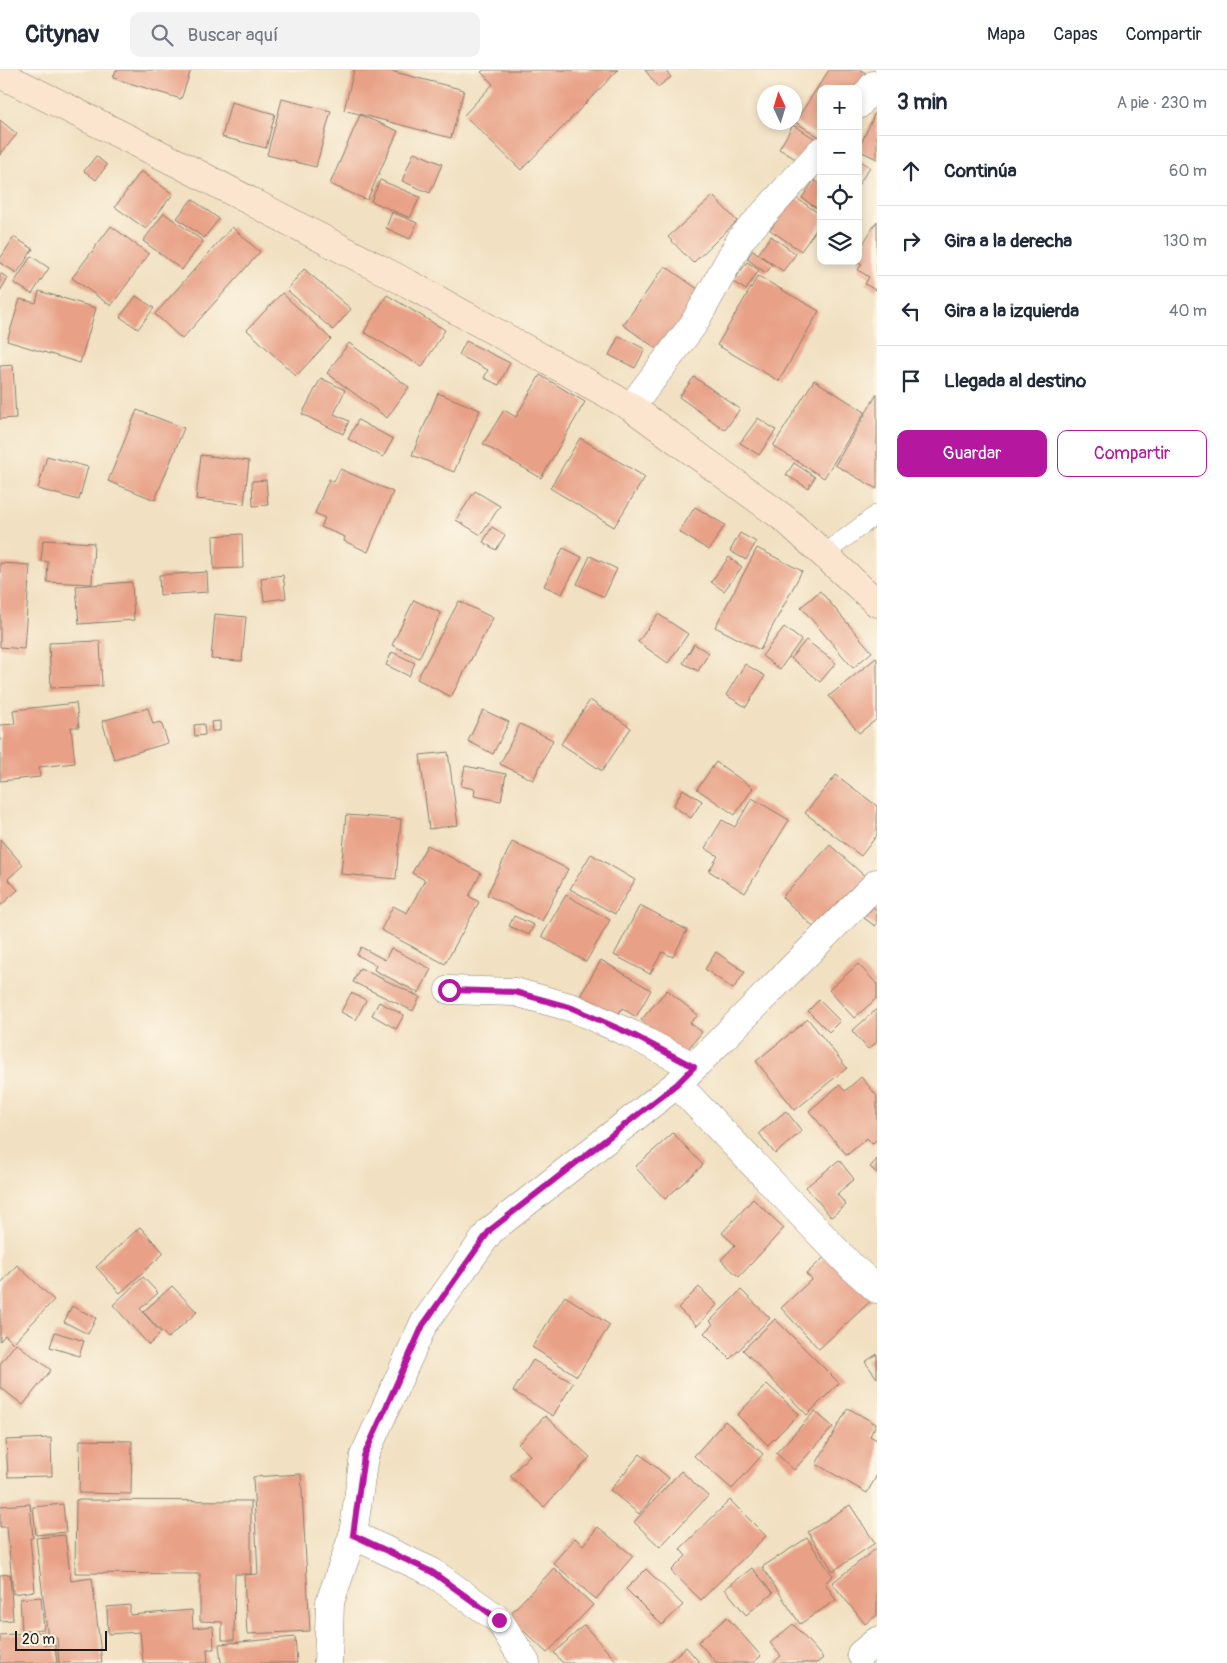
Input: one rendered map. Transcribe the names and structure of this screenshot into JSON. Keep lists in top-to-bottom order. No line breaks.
{"scale_bar":"20 m","north":"top","page":{"header":"Citynav","search":"Buscar aquí","nav":["Mapa","Capas","Compartir"],"heading":["3 min","A pie · 230 m"],"map_buttons":["+","−"],"list":[["Continúa","60 m"],["Gira a la derecha","130 m"],["Gira a la izquierda","40 m"],"Llegada al destino"],"buttons":["Guardar","Compartir"],"scale":"20 m"}}
